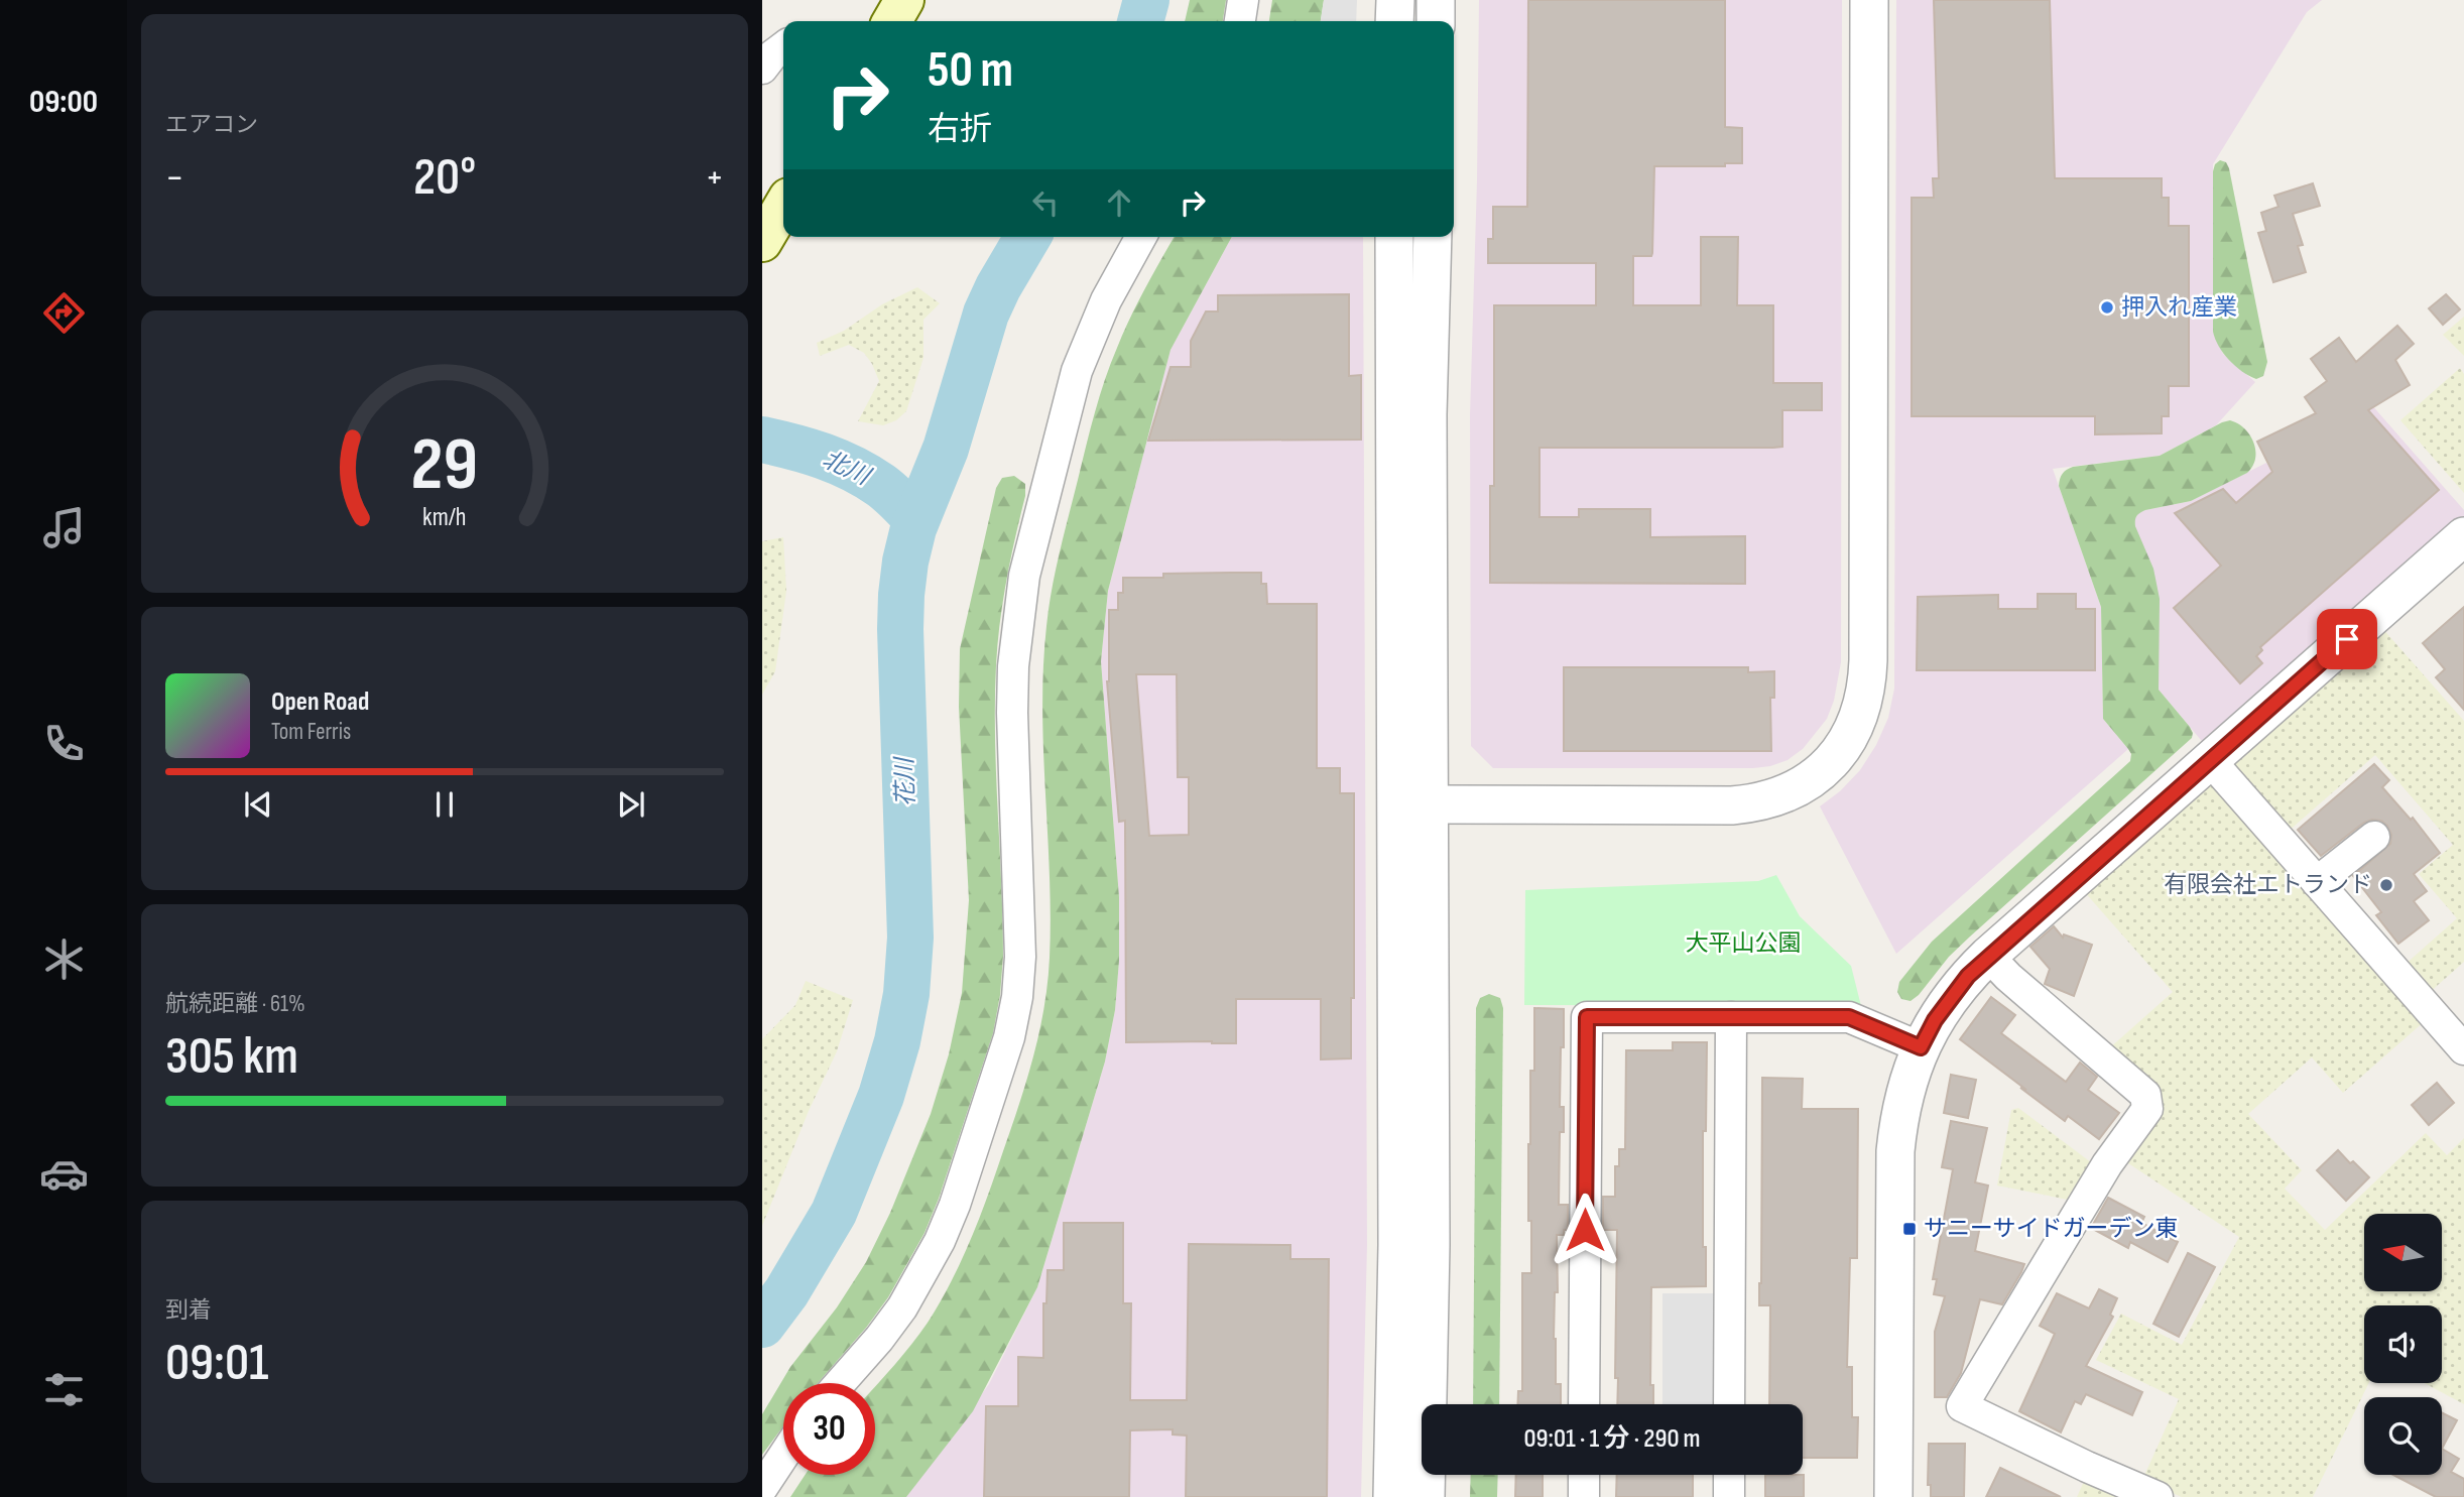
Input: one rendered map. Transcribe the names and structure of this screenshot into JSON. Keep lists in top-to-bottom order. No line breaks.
{"water":["北川","花川"],"parks":["大平山公園"],"places":{"other":["押入れ産業","有限会社エトランド"],"transit":["サニーサイドガーデン東"]},"north":"left","page":{"tabs":"09:00","tile":["エアコン",["航続距離 · 61%","305 km"],["到着","09:01"]],"turn":["50 m","右折"],"heat":["−","20°","+"],"song":["Open Road","Tom Ferris"],"limit":"30","trip":"09:01 · 1 分 · 290 m","gauge":["29","km/h"]}}
